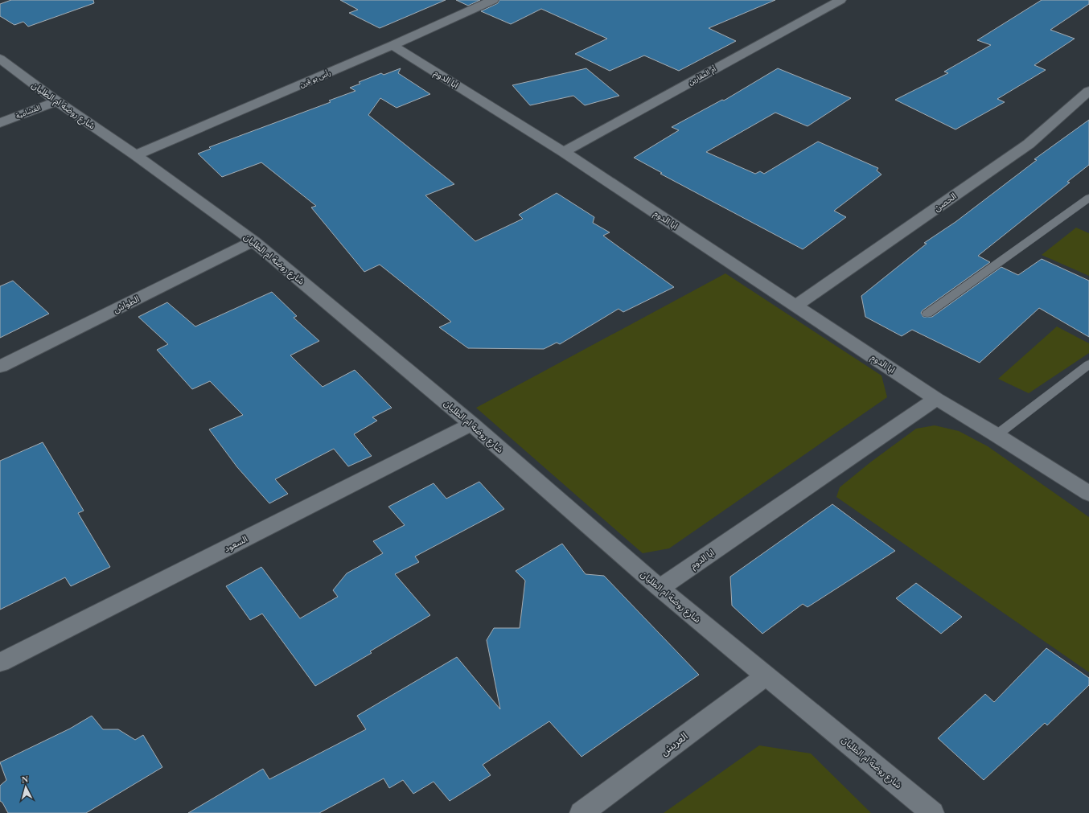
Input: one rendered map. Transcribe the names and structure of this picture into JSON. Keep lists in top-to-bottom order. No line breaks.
{"streets":{"street":["أم المقارين","رأس بو قرن","ابا الدوم","شارع روضة ام الطليان","الغشامية","الحصن","الطواش","السعود","العريش"]},"crossings":[["أم المقارين","ابا الدوم"],["رأس بو قرن","ابا الدوم"],["رأس بو قرن","شارع روضة ام الطليان"],["ابا الدوم","شارع روضة ام الطليان"],["ابا الدوم","الحصن"],["شارع روضة ام الطليان","الغشامية"],["شارع روضة ام الطليان","الطواش"],["شارع روضة ام الطليان","السعود"],["شارع روضة ام الطليان","العريش"]],"north":"top"}
